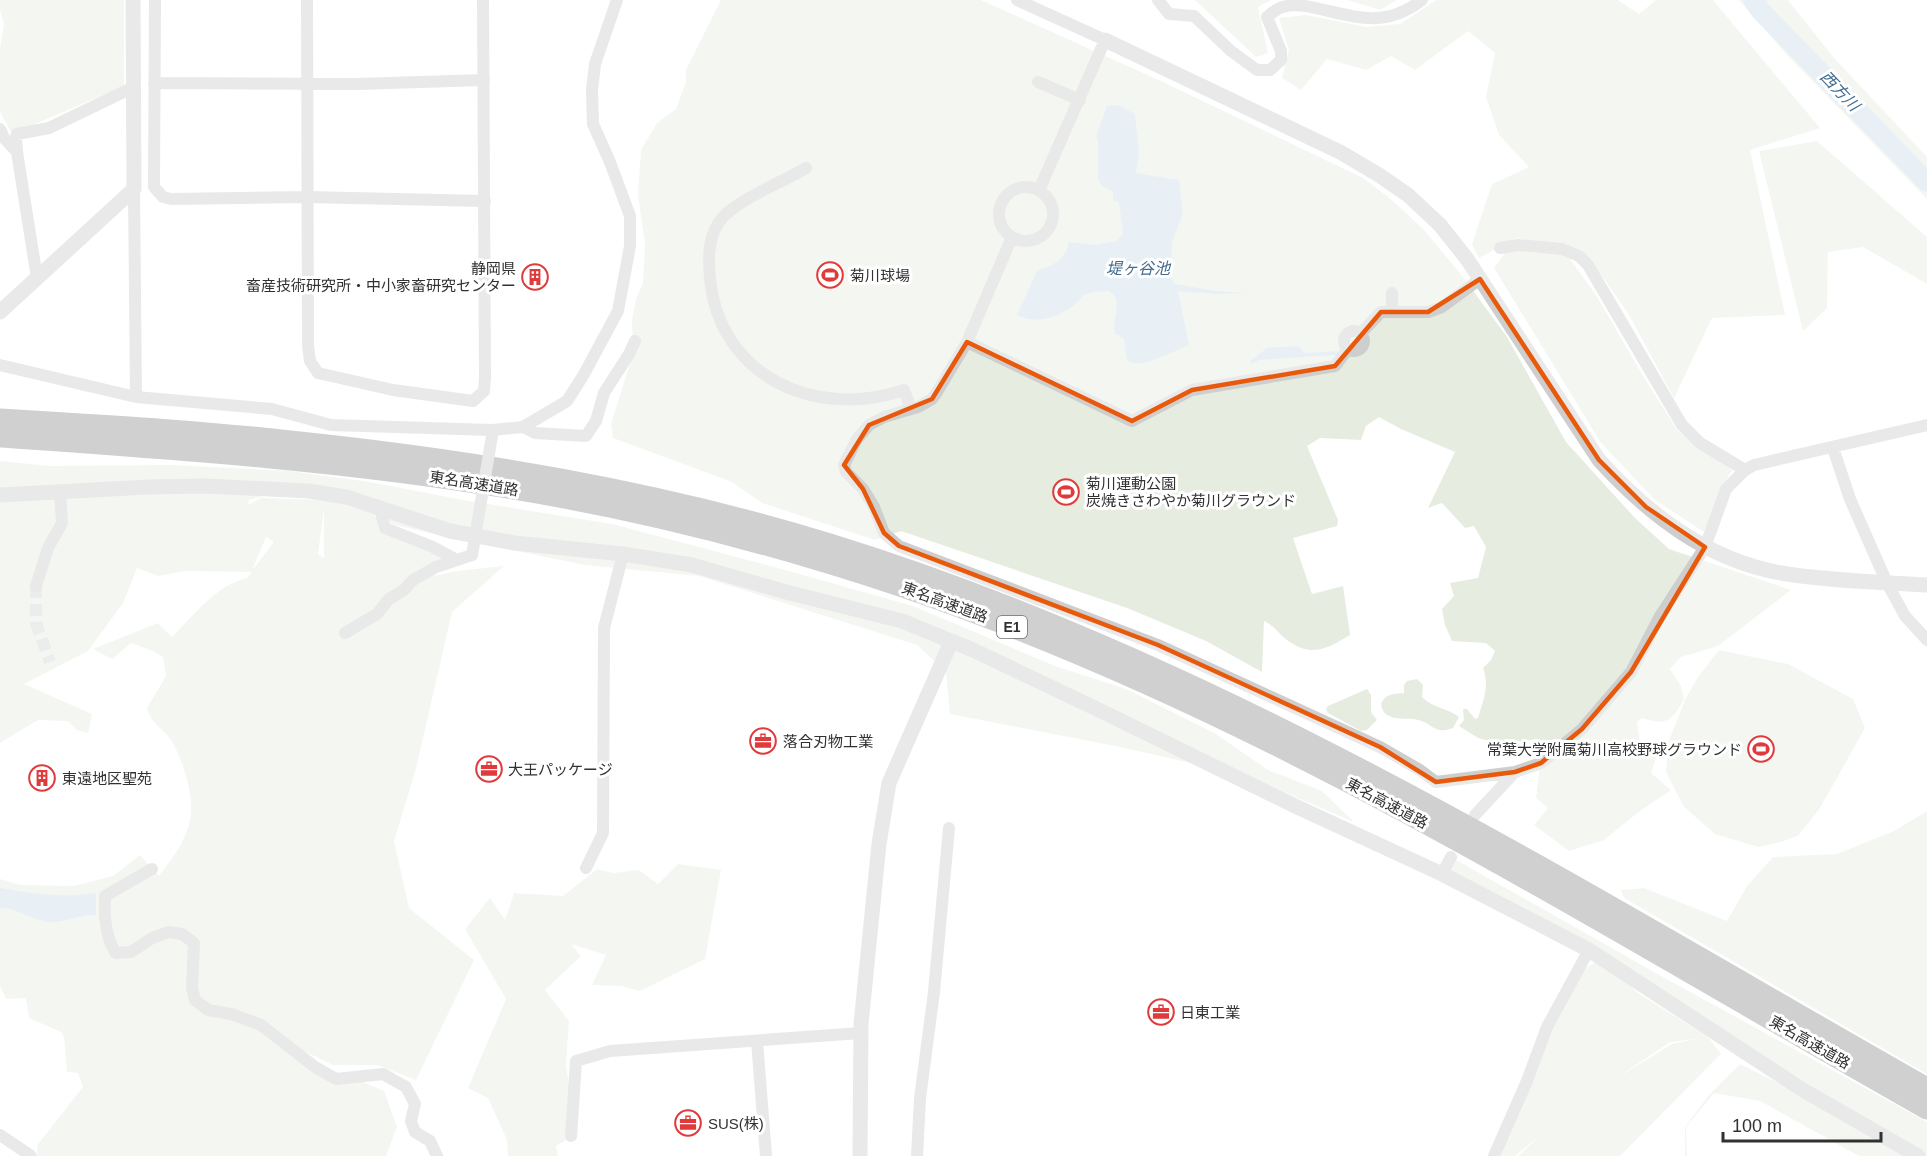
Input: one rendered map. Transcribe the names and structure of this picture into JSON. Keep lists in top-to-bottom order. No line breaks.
{"streets":{"highway":["東名高速道路","E1"]},"water":["西方川","堤ヶ谷池"],"places":{"sports":["菊川球場","菊川運動公園 炭焼きさわやか菊川グラウンド","常葉大学附属菊川高校野球グラウンド"],"building":["静岡県 畜産技術研究所・中小家畜研究センター","東遠地区聖苑"],"office":["落合刃物工業","大王パッケージ","日東工業","SUS(株)"]},"scale_bar":"100 m"}
